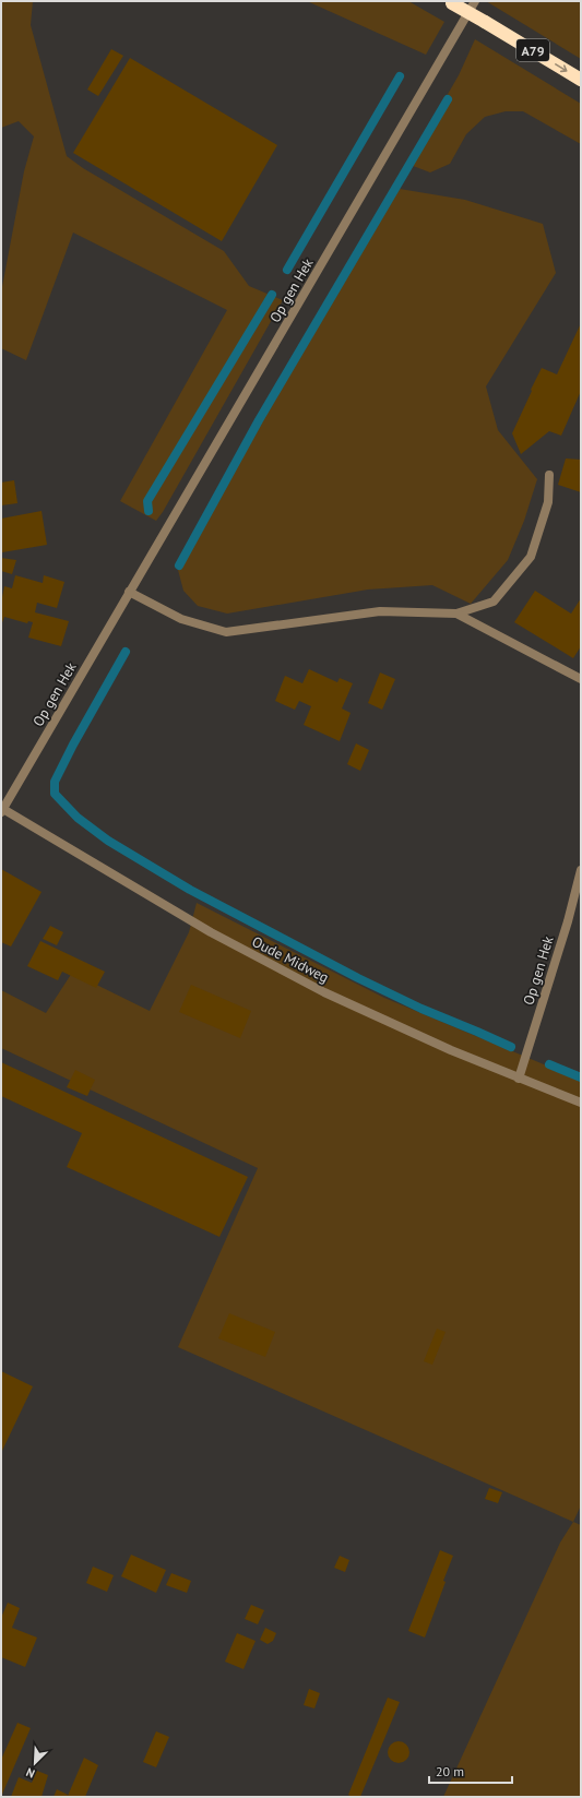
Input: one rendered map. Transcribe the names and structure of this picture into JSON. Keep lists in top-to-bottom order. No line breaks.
{"streets":{"highway":["A79"],"street":["Op gen Hek","Oude Midweg"]},"crossings":[["Op gen Hek","Oude Midweg"]],"scale_bar":"20 m","north":"bottom left"}
